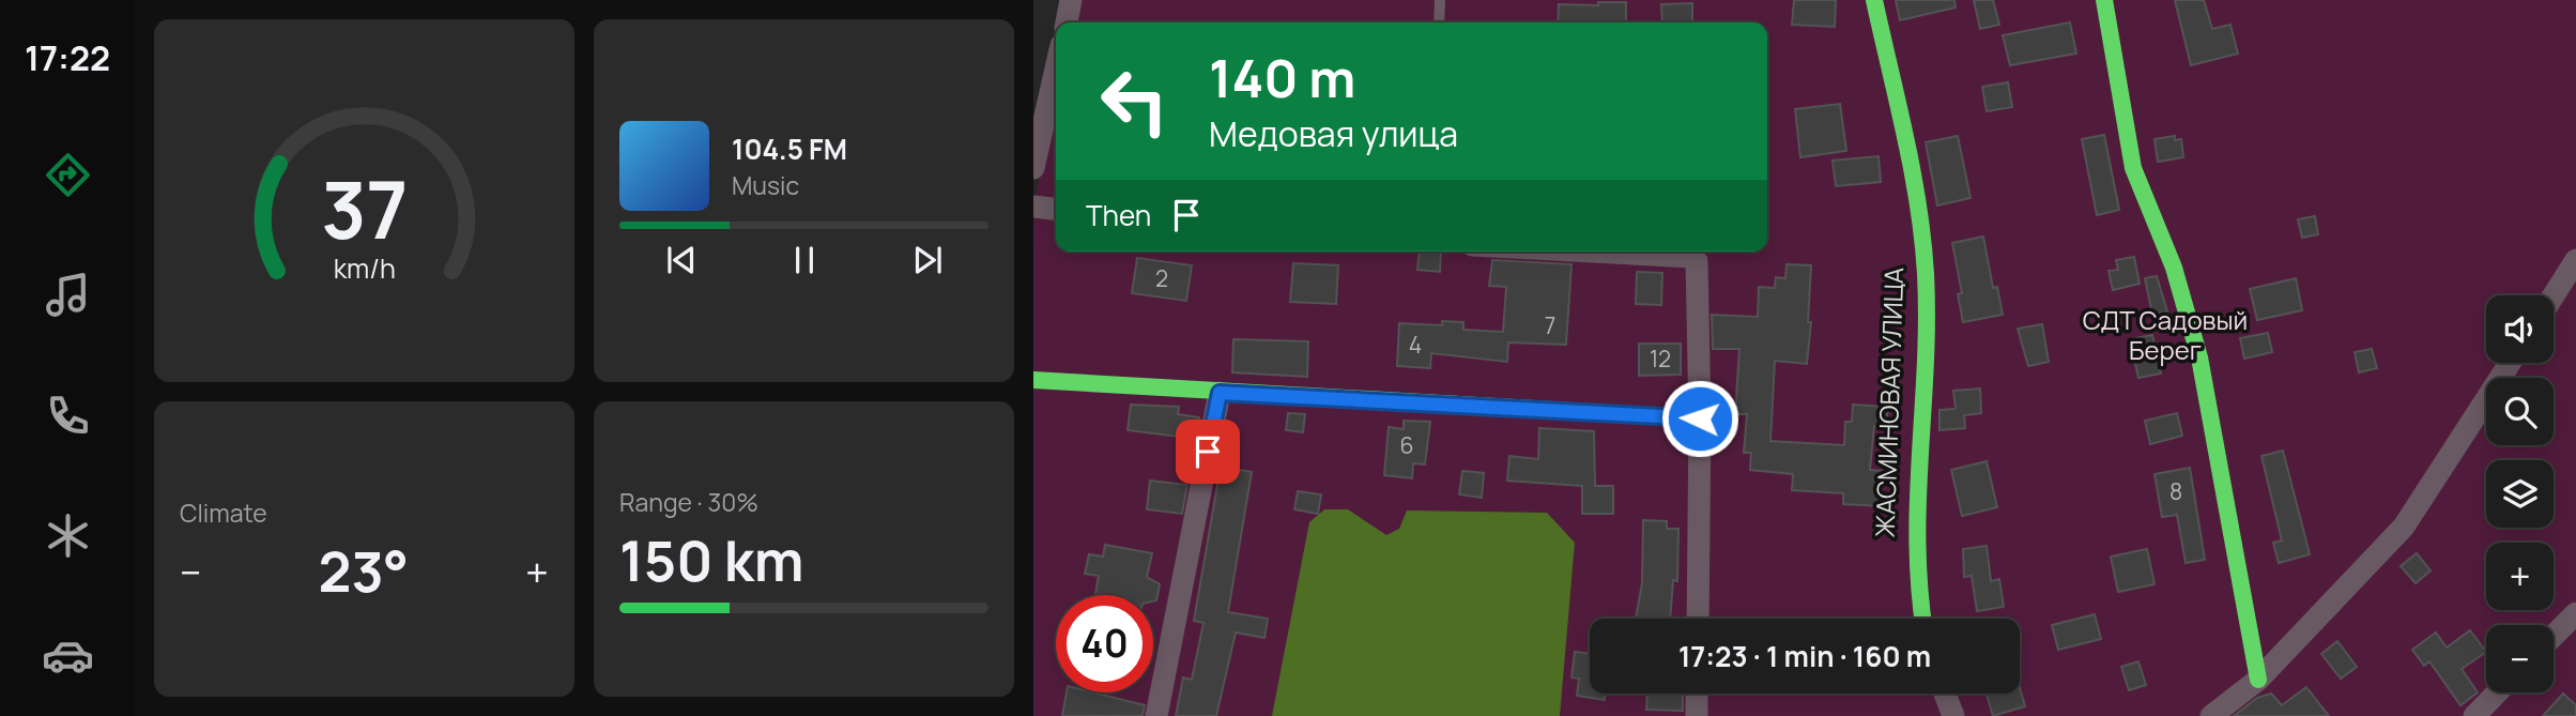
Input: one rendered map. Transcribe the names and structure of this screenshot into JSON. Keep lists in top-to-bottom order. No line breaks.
{"streets":{"street":["ЖАСМИНОВАЯ УЛИЦА"]},"parks":["СДТ Садовый Берег"],"house_numbers":["2","7","4","12","6","8"],"page":{"tabs":"17:22","turn":["140 m","Медовая улица"],"song":["104.5 FM","Music"],"then":"Then","map_buttons":["+","−"],"tile":["Climate",["Range · 30%","150 km"]],"heat":["−","23°","+"],"limit":"40","trip":"17:23 · 1 min · 160 m","gauge":["37","km/h"]}}
